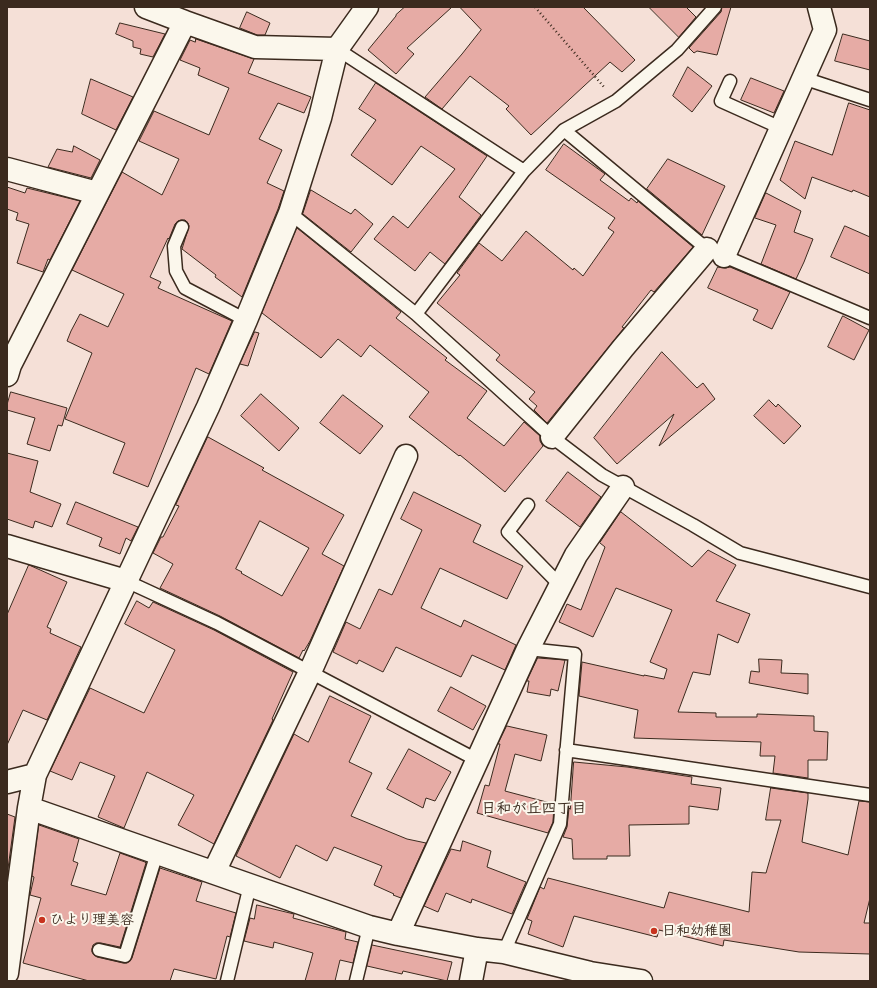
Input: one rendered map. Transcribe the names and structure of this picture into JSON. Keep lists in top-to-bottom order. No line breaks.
{"districts":["日和が丘四丁目"],"places":["ひより理美容","日和幼稚園"]}
